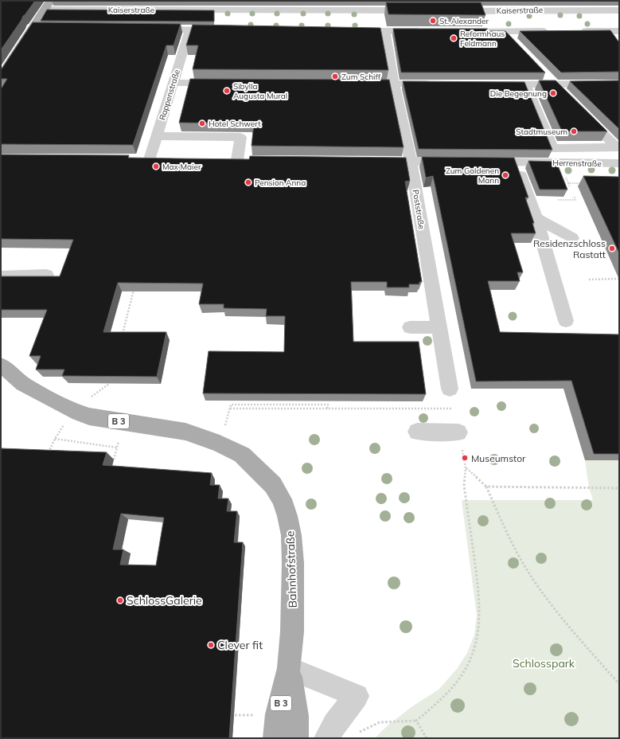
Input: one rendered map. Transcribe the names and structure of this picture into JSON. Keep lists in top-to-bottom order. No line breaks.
{"streets":{"main road":["B 3","Bahnhofstraße"],"street":["Kaiserstraße","Rappenstraße","Herrenstraße","Poststraße"]},"crossings":[["Kaiserstraße","Rappenstraße"]],"parks":["Schlosspark"],"places":["St. Alexander","Reformhaus Feldmann","Zum Schiff","Sibylla Augusta Mural","Die Begegnung","Hotel Schwert","Stadtmuseum","Max Maier","Zum Goldenen Mann","Pension Anna","Residenzschloss Rastatt","Museumstor","SchlossGalerie","Clever fit"]}
